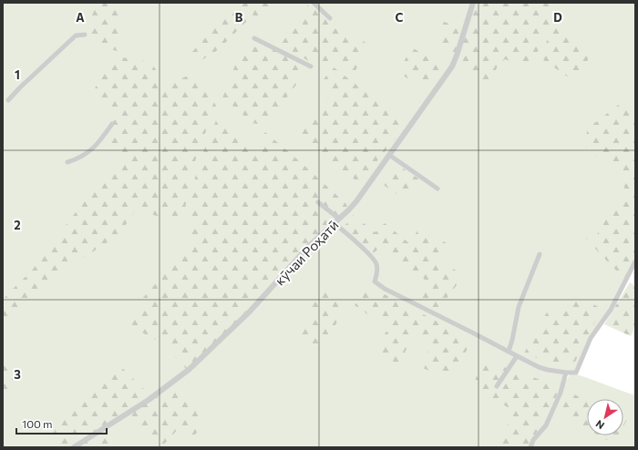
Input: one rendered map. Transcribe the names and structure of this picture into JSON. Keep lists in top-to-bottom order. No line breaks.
{"streets":{"street":["кӯчаи Роҳатӣ"]},"scale_bar":"100 m","north":"bottom left","grid":{"columns":["A","B","C","D"],"rows":["1","2","3"]}}
